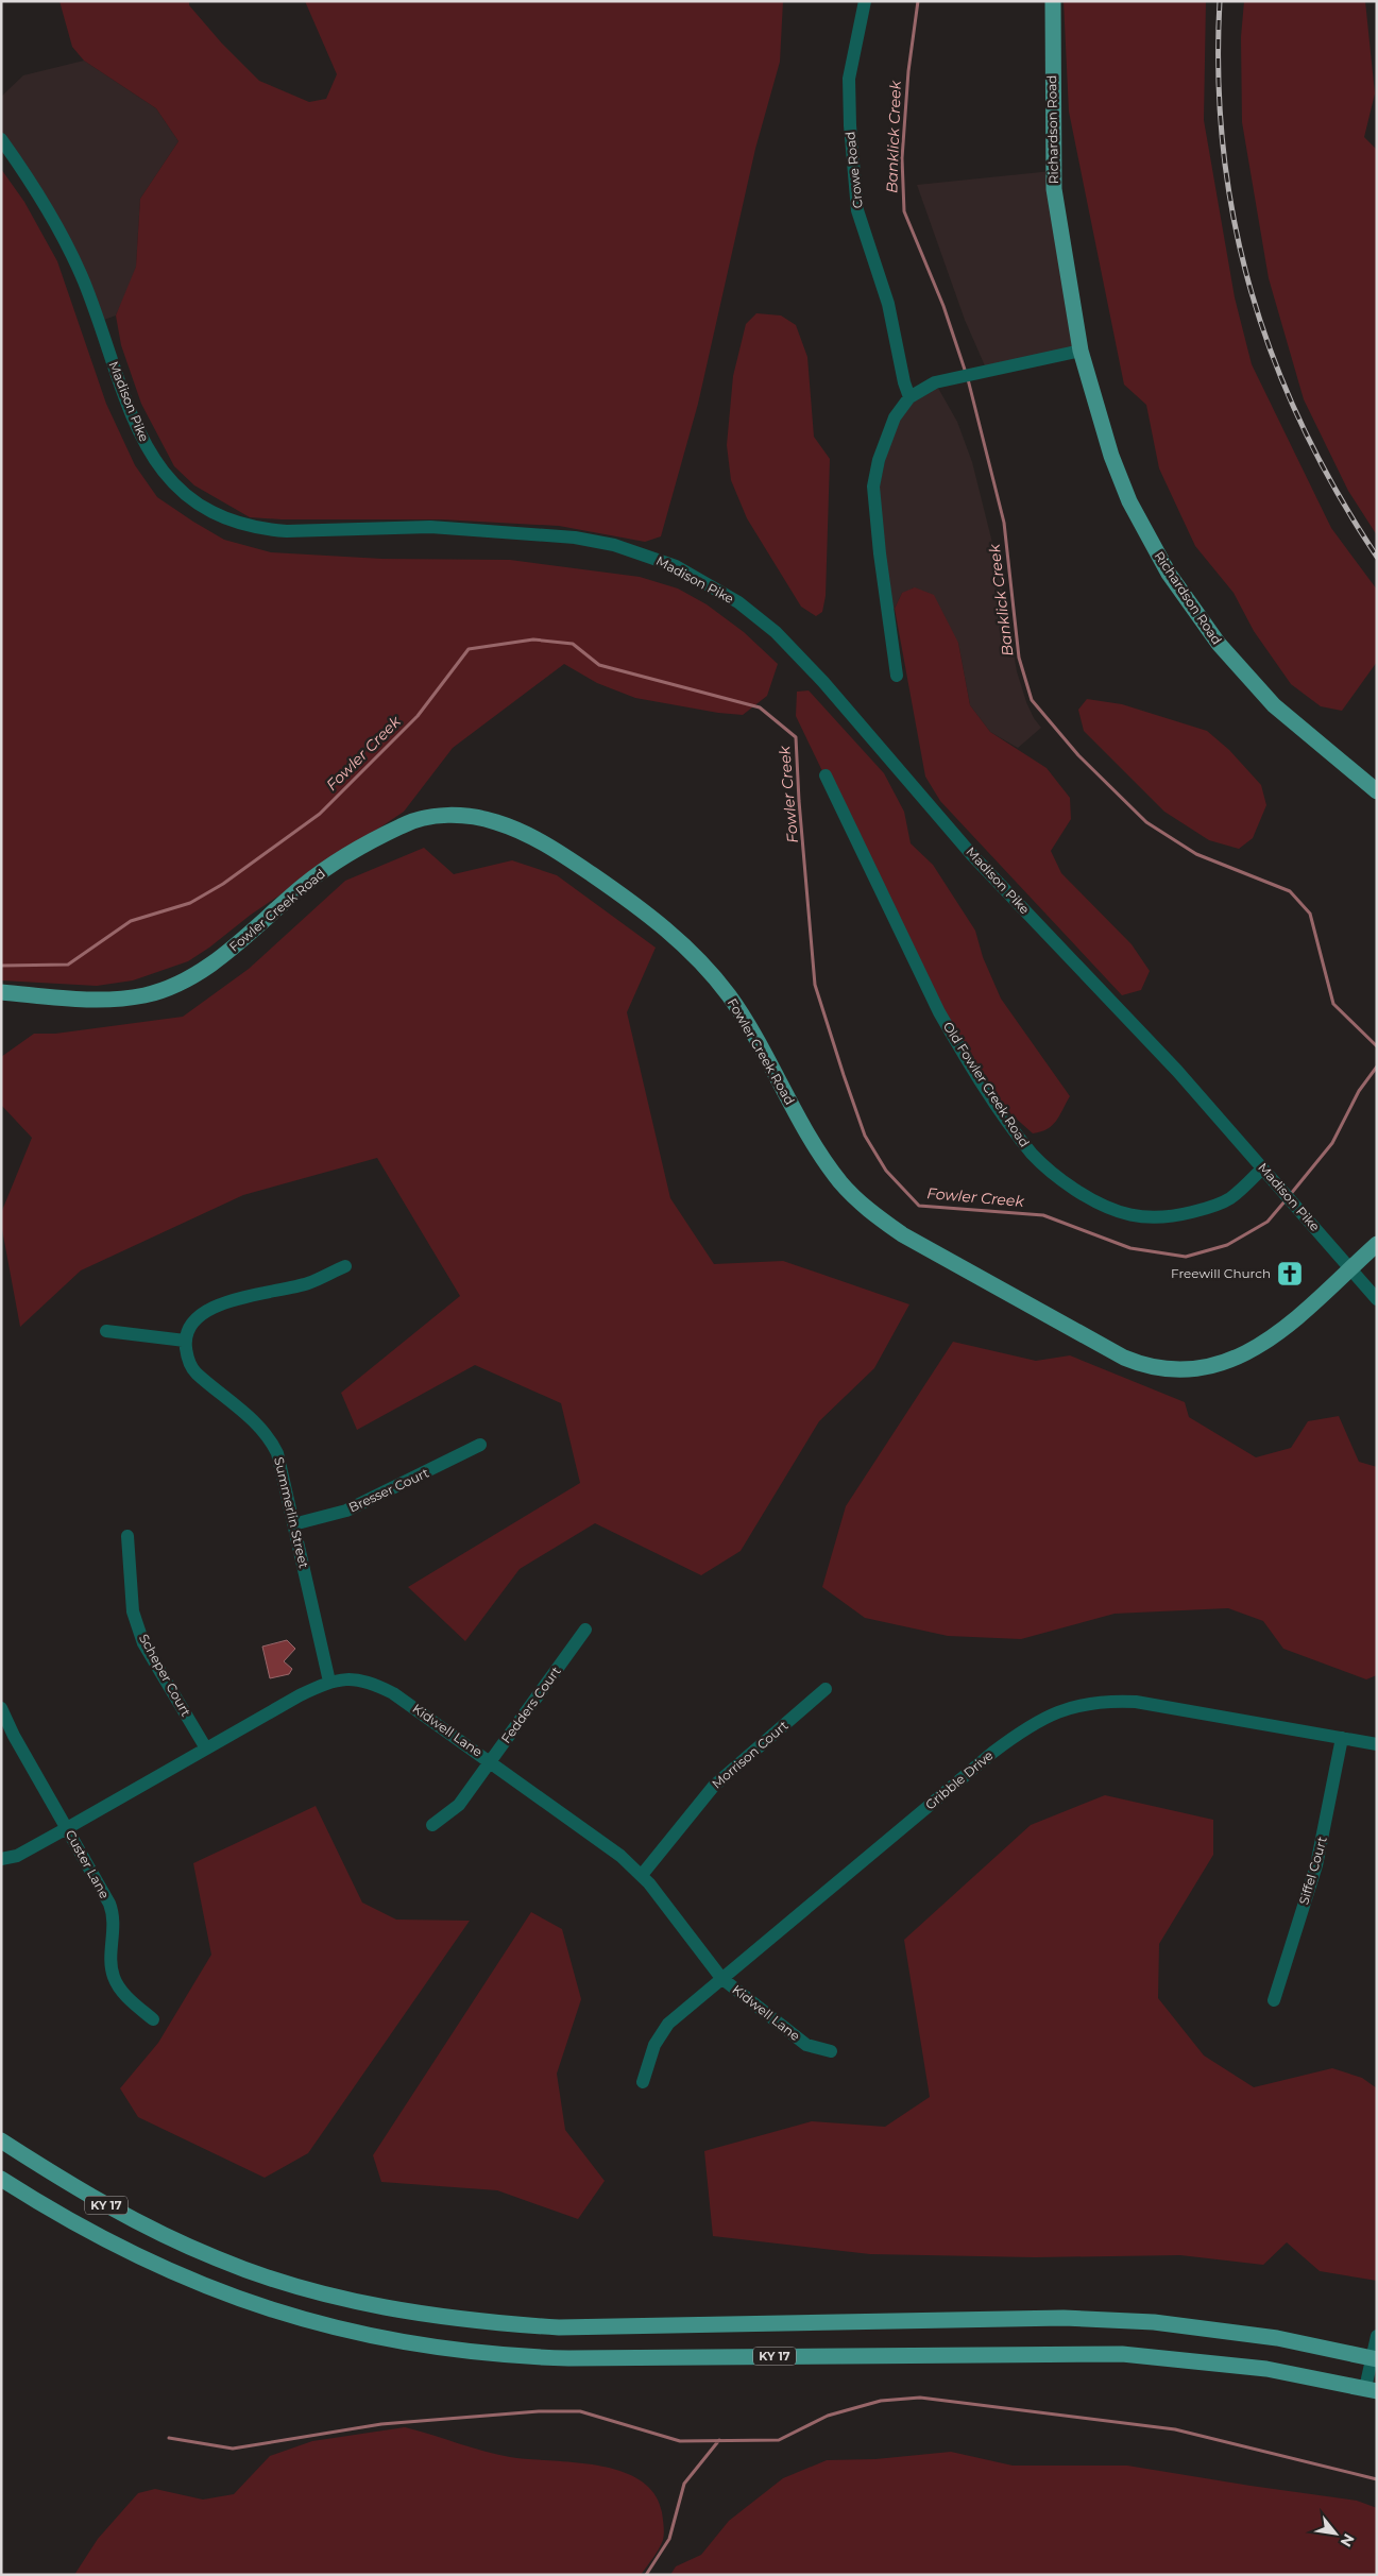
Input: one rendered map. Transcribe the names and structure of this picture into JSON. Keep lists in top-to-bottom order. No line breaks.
{"streets":{"main road":["Richardson Road","Fowler Creek Road","KY 17"],"street":["Crowe Road","Madison Pike","Old Fowler Creek Road","Bresser Court","Summerlin Street","Scheper Court","Fedders Court","Kidwell Lane","Morrison Court","Gribble Drive","Custer Lane","Siffel Court"]},"crossings":[["Madison Pike","Fowler Creek Road"],["Madison Pike","Old Fowler Creek Road"],["Bresser Court","Summerlin Street"],["Summerlin Street","Kidwell Lane"],["Scheper Court","Kidwell Lane"],["Fedders Court","Kidwell Lane"],["Kidwell Lane","Morrison Court"],["Kidwell Lane","Gribble Drive"],["Kidwell Lane","Custer Lane"],["Gribble Drive","Siffel Court"]],"water":["Banklick Creek","Fowler Creek"],"places":{"church":["Freewill Church"]},"north":"bottom right"}
